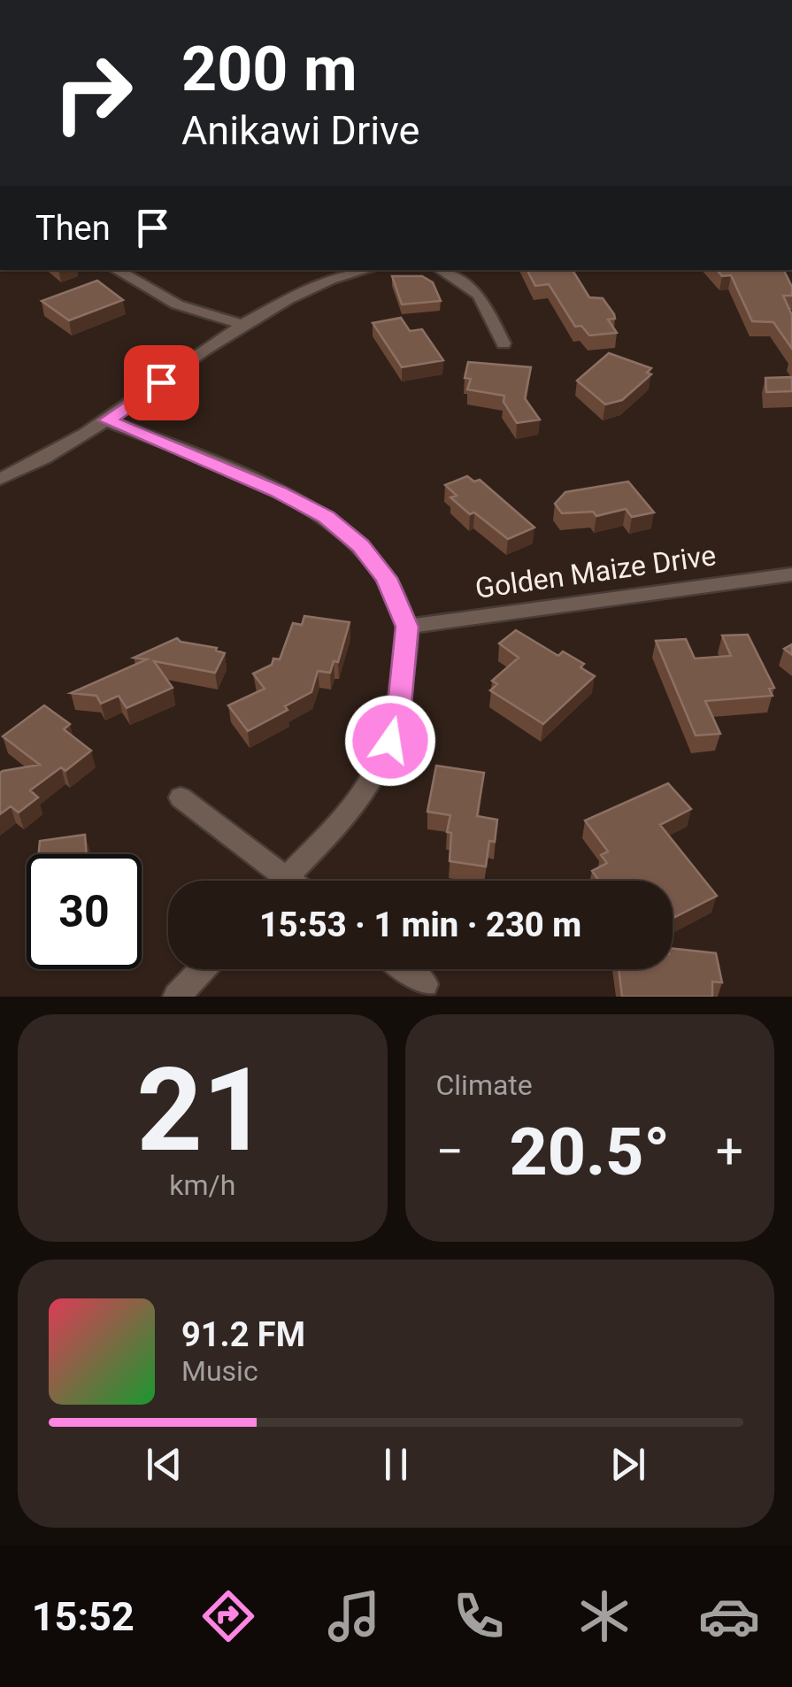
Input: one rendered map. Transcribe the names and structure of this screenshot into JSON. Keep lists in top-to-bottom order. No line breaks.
{"streets":{"street":["Golden Maize Drive"]},"page":{"turn":["200 m","Anikawi Drive"],"then":"Then","limit":"30","trip":"15:53 · 1 min · 230 m","tile":[["21","km/h"],"Climate"],"heat":["−","20.5°","+"],"song":["91.2 FM","Music"],"tabs":"15:52"}}
